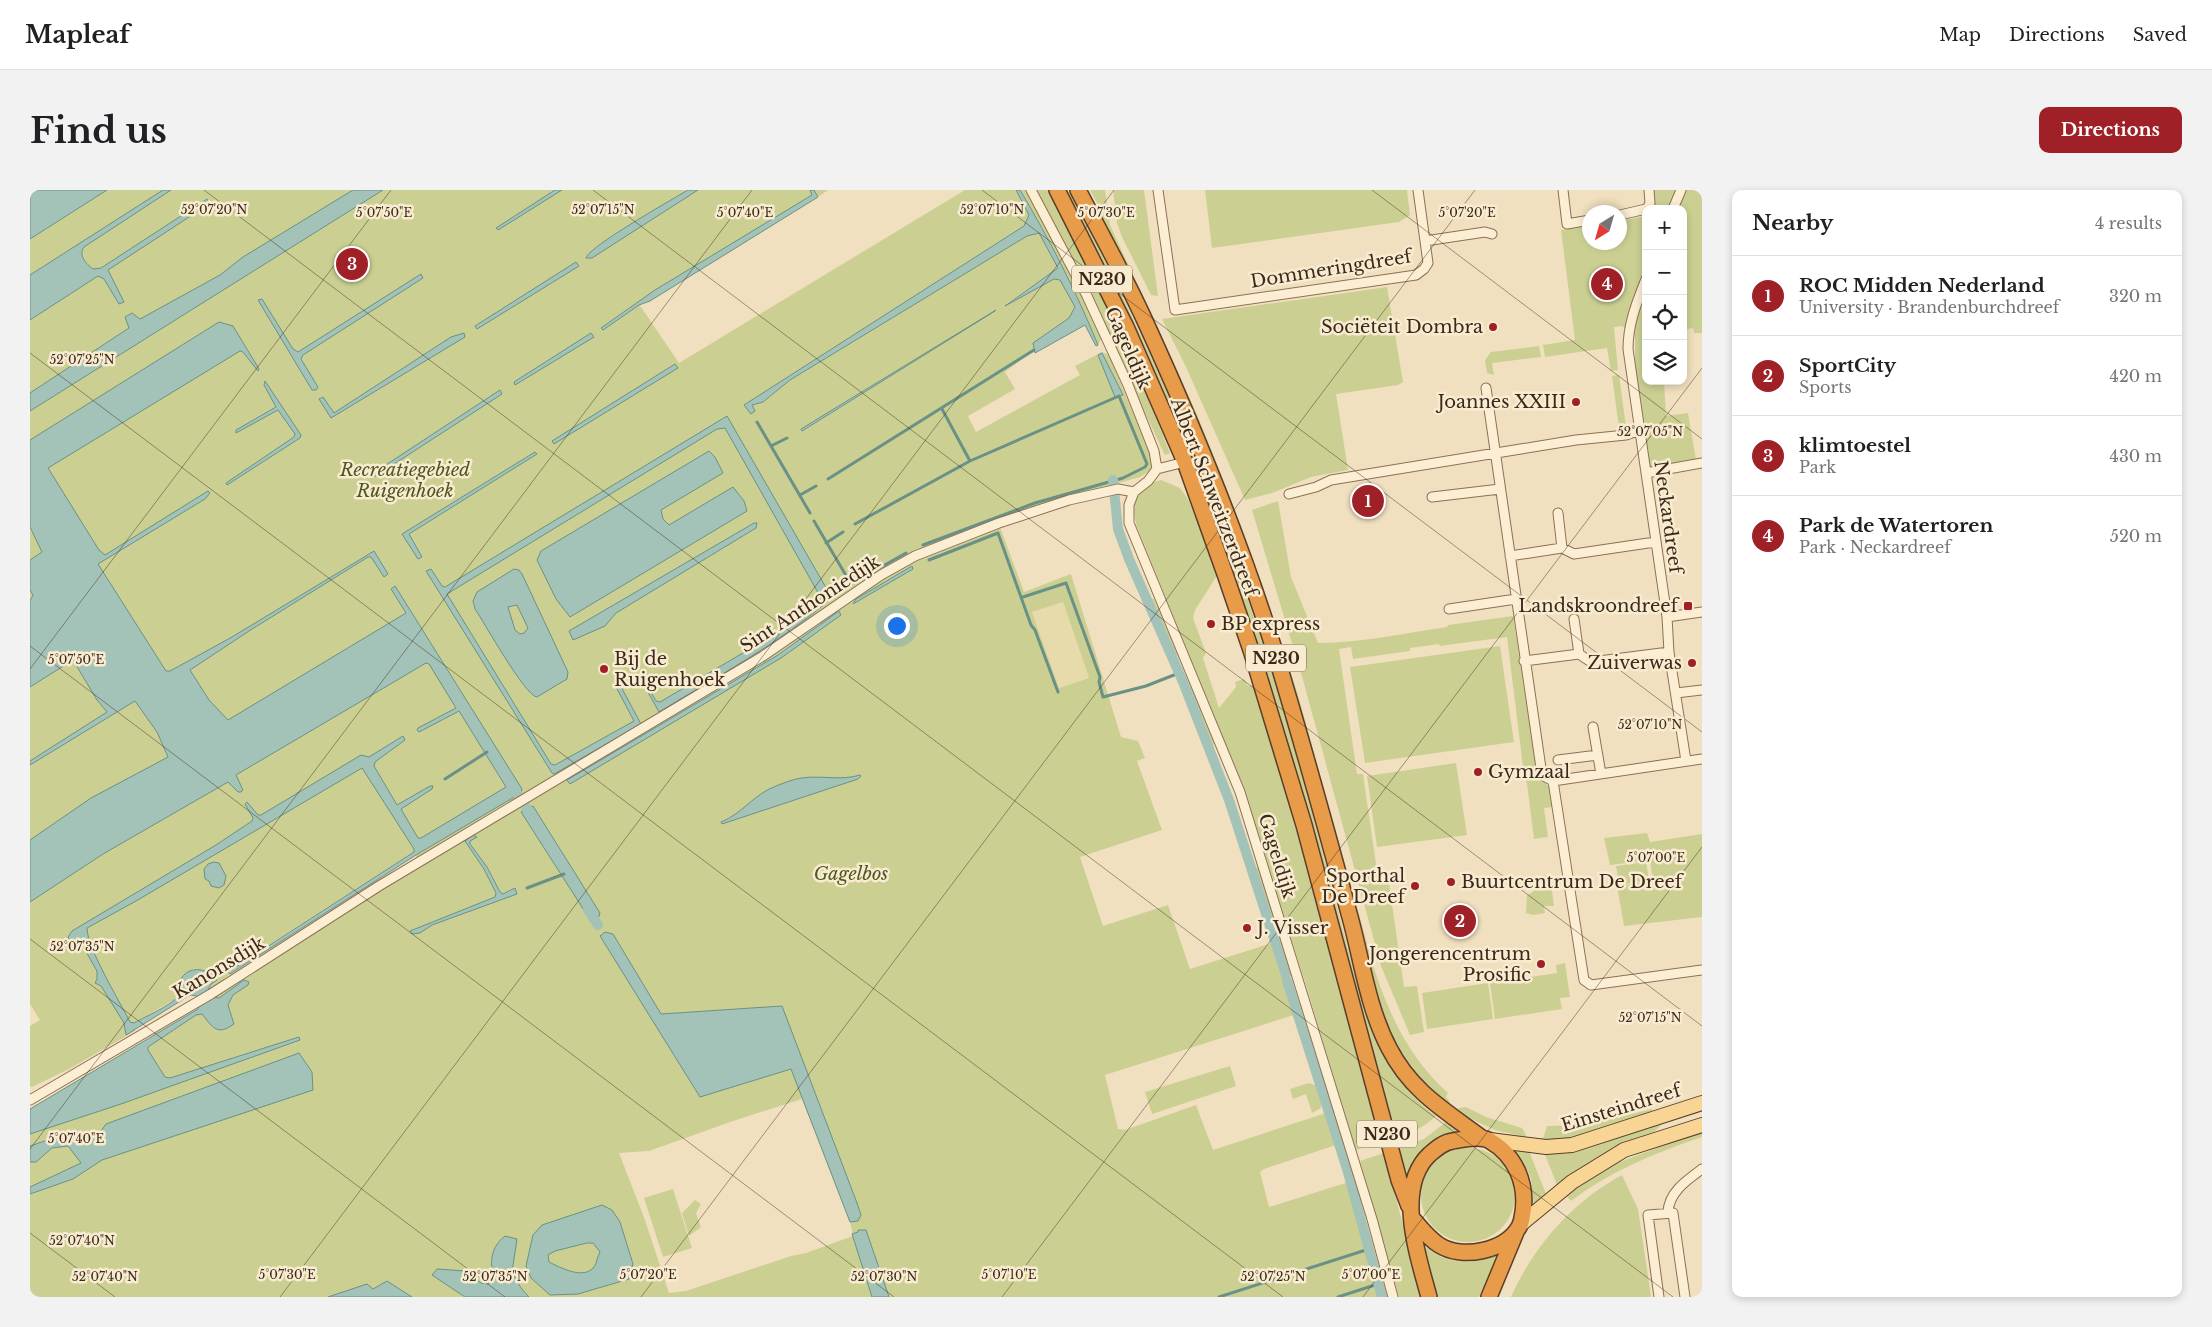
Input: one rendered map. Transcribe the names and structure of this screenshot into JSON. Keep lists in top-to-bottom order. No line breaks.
{"streets":{"highway":["N230","Albert Schweitzerdreef"],"main road":["Einsteindreef"],"street":["Dommeringdreef","Gageldijk","Neckardreef","Sint Anthoniedijk","Kanonsdijk"]},"crossings":[["N230","Albert Schweitzerdreef"],["N230","Einsteindreef"],["Gageldijk","Sint Anthoniedijk"],["Albert Schweitzerdreef","Einsteindreef"],["Sint Anthoniedijk","Kanonsdijk"]],"parks":["Recreatiegebied Ruigenhoek","Gagelbos"],"places":{"other":["Sociëteit Dombra","Joannes XXIII","BP express","Zuiverwas","Bij de Ruigenhoek","Gymzaal","Buurtcentrum De Dreef","Sporthal De Dreef","J. Visser","Jongerencentrum Prosific"],"transit":["Landskroondreef"]},"north":"bottom left","page":{"header":"Mapleaf","nav":["Map","Directions","Saved"],"buttons":"Directions","title":"Find us","heading":["Nearby","4 results"],"map_buttons":["+","−"],"pins":["3","4","1","2"],"list":[{"mark":"1","name":"ROC Midden Nederland","note":"University · Brandenburchdreef","value":"320 m"},{"mark":"2","name":"SportCity","note":"Sports","value":"420 m"},{"mark":"3","name":"klimtoestel","note":"Park","value":"430 m"},{"mark":"4","name":"Park de Watertoren","note":"Park · Neckardreef","value":"520 m"}]},"coordinates":["52°07'20\"N","52°07'15\"N","52°07'10\"N","5°07'50\"E","5°07'40\"E","5°07'30\"E","5°07'20\"E","52°07'25\"N","52°07'05\"N","5°07'00\"E","52°07'35\"N","52°07'40\"N","5°07'10\"E","52°07'30\"N"]}
